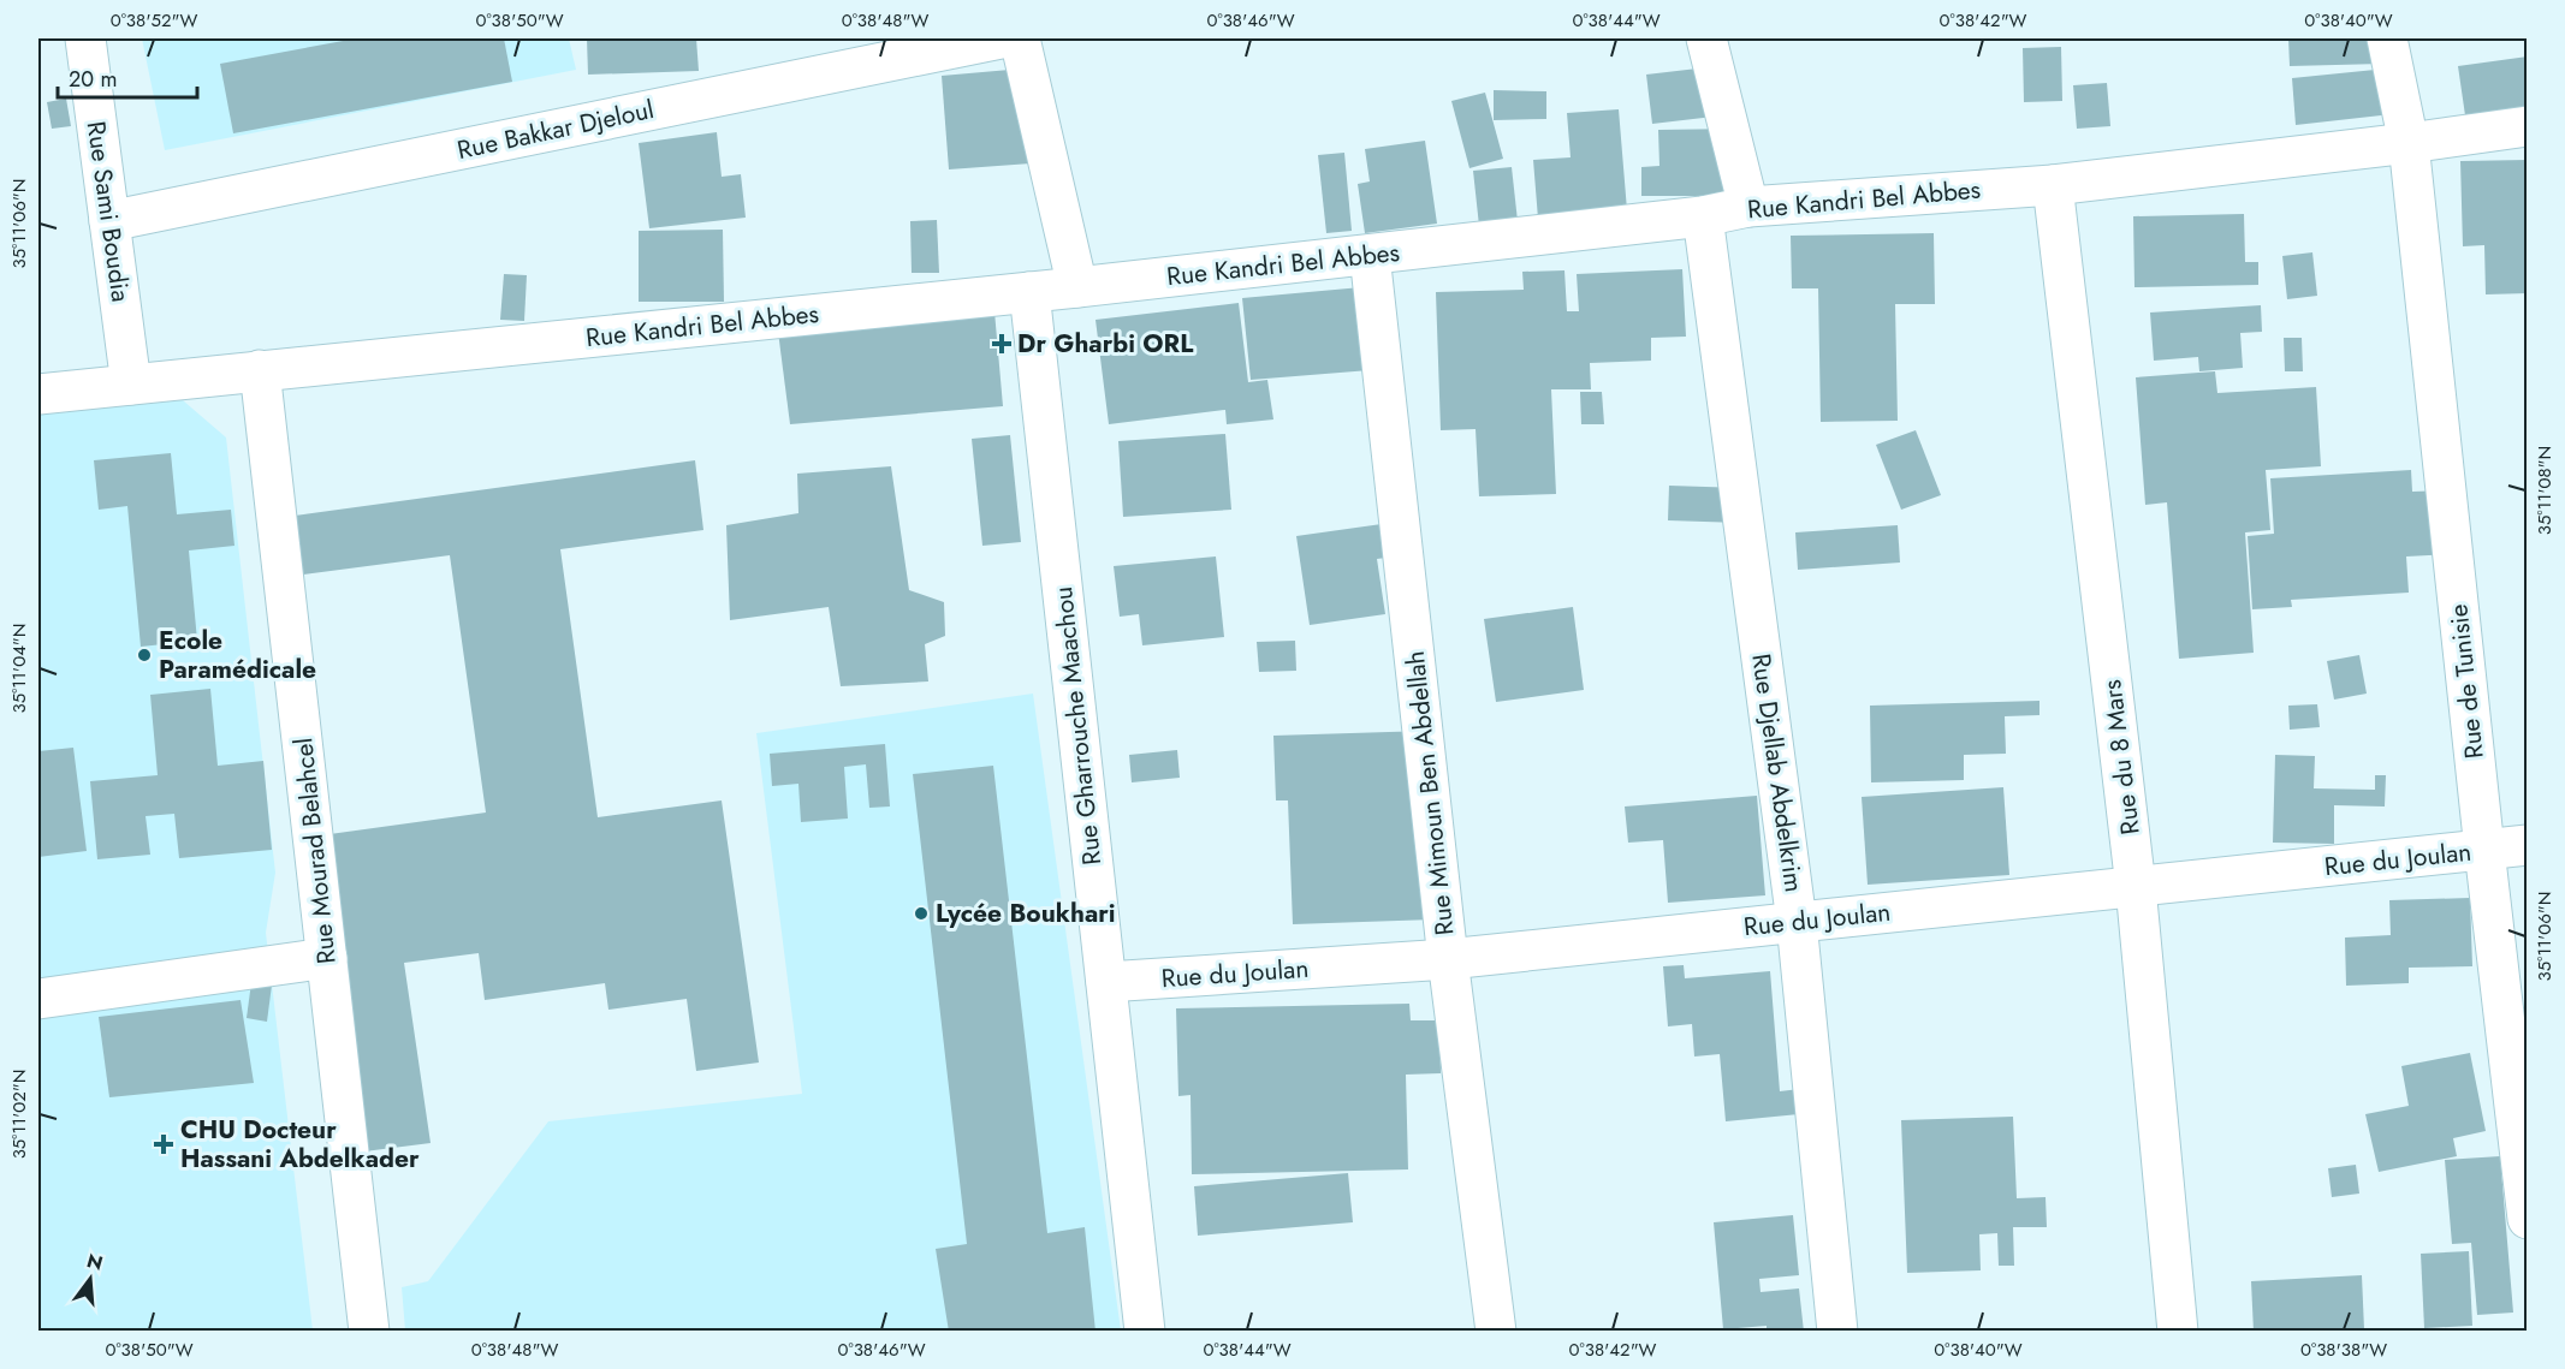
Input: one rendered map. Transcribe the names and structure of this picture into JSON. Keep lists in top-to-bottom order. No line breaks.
{"streets":{"street":["Rue Bakkar Djeloul","Rue Kandri Bel Abbes","Rue Sami Boudia","Rue de Tunisie","Rue Gharrouche Maachou","Rue du 8 Mars","Rue Djellab Abdelkrim","Rue Mimoun Ben Abdellah","Rue Mourad Belahcel","Rue du Joulan"]},"crossings":[["Rue Bakkar Djeloul","Rue Sami Boudia"],["Rue Kandri Bel Abbes","Rue Sami Boudia"],["Rue Kandri Bel Abbes","Rue de Tunisie"],["Rue Kandri Bel Abbes","Rue Gharrouche Maachou"],["Rue Kandri Bel Abbes","Rue du 8 Mars"],["Rue Kandri Bel Abbes","Rue Djellab Abdelkrim"],["Rue Kandri Bel Abbes","Rue Mimoun Ben Abdellah"],["Rue Kandri Bel Abbes","Rue Mourad Belahcel"],["Rue de Tunisie","Rue du Joulan"],["Rue Gharrouche Maachou","Rue du Joulan"],["Rue du 8 Mars","Rue du Joulan"],["Rue Djellab Abdelkrim","Rue du Joulan"],["Rue Mimoun Ben Abdellah","Rue du Joulan"]],"places":{"health":["Dr Gharbi ORL","CHU Docteur Hassani Abdelkader"],"other":["Ecole Paramédicale","Lycée Boukhari"]},"scale_bar":"20 m","north":"top","coordinates":["0°38'52\"W","0°38'50\"W","0°38'48\"W","0°38'46\"W","0°38'44\"W","0°38'42\"W","0°38'40\"W","35°11'06\"N","35°11'08\"N","35°11'04\"N","35°11'02\"N","0°38'38\"W"]}
